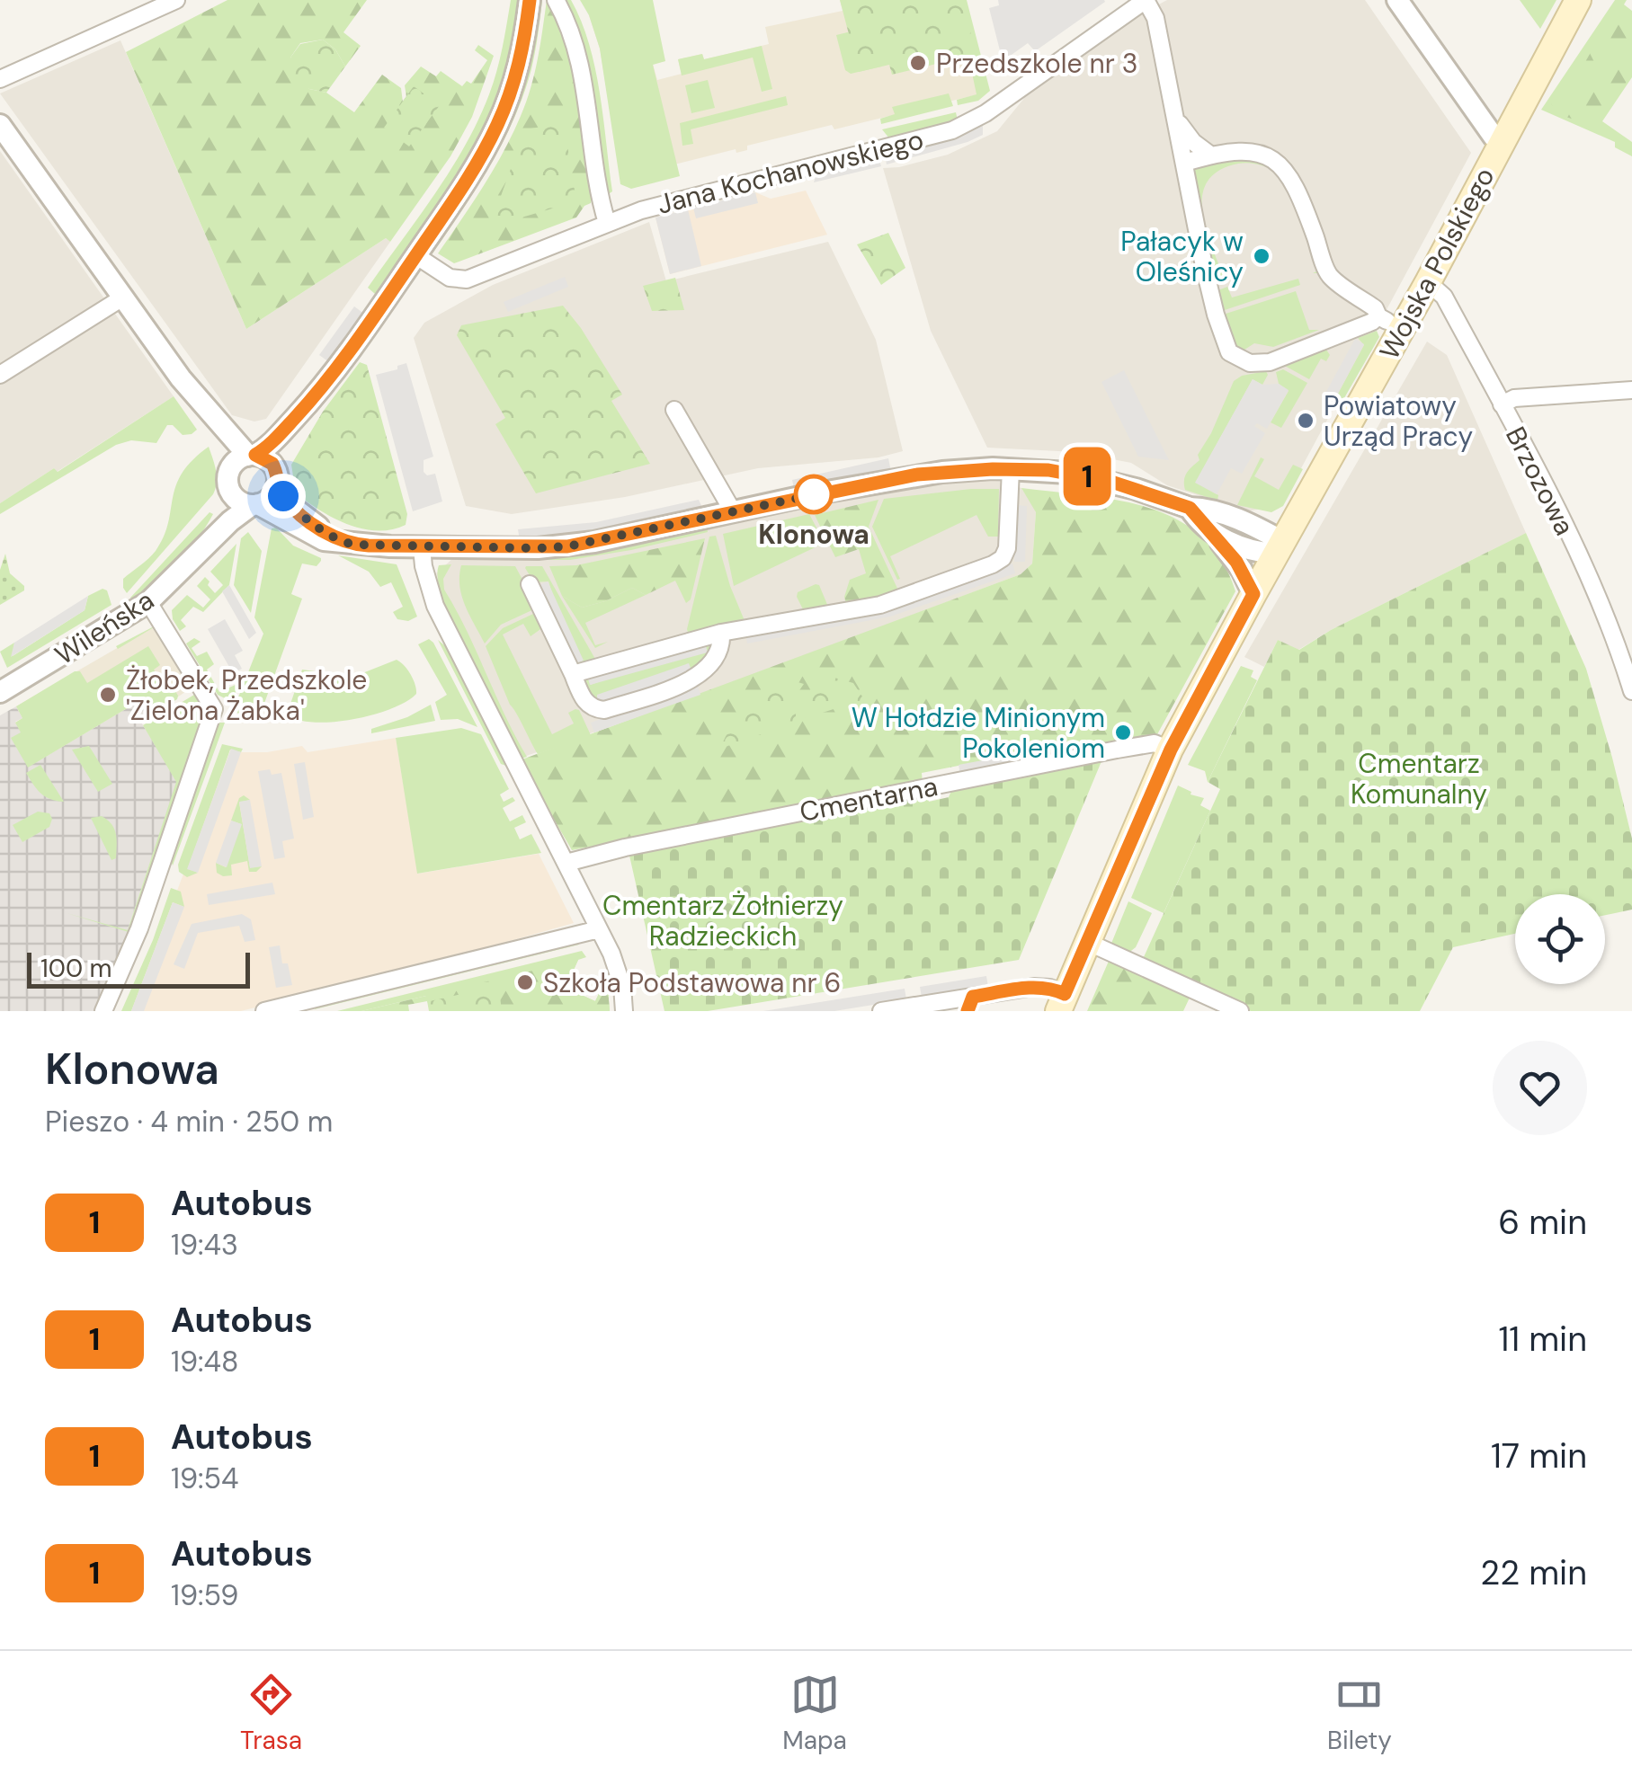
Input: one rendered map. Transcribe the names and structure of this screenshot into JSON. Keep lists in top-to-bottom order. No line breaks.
{"streets":{"main road":["Wojska Polskiego"],"street":["Jana Kochanowskiego","Brzozowa","Wileńska","Cmentarna"]},"crossings":[["Wojska Polskiego","Brzozowa"],["Wojska Polskiego","Cmentarna"]],"parks":["Cmentarz Komunalny","Cmentarz Żołnierzy Radzieckich"],"places":["Przedszkole nr 3","Pałacyk w Oleśnicy","Powiatowy Urząd Pracy","Klonowa","Żłobek, Przedszkole 'Zielona Żabka'","W Hołdzie Minionym Pokoleniom","Szkoła Podstawowa nr 6"],"lines":["bus line 1"],"scale_bar":"100 m","page":{"on_map":"1","scale":"100 m","heading":["Klonowa","Pieszo · 4 min · 250 m"],"list":[{"mark":"1","name":"Autobus","note":"19:43","value":"6 min"},{"mark":"1","name":"Autobus","note":"19:48","value":"11 min"},{"mark":"1","name":"Autobus","note":"19:54","value":"17 min"},{"mark":"1","name":"Autobus","note":"19:59","value":"22 min"}],"tabs":["Trasa","Mapa","Bilety"]}}
